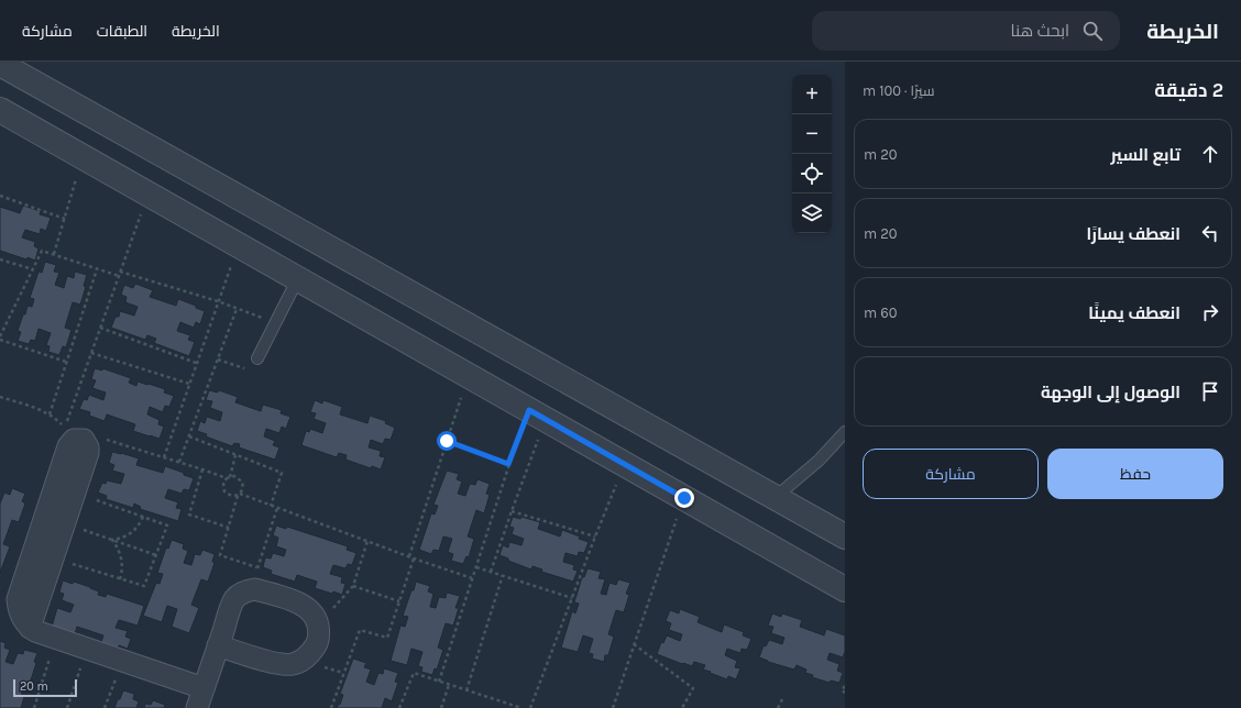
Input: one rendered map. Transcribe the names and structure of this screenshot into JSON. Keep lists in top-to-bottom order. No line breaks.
{"scale_bar":"20 m","page":{"header":"الخريطة","search":"ابحث هنا","nav":["الخريطة","الطبقات","مشاركة"],"heading":["2 دقيقة","سيرًا · 100 m"],"map_buttons":["+","−"],"list":[["تابع السير","20 m"],["انعطف يسارًا","20 m"],["انعطف يمينًا","60 m"],"الوصول إلى الوجهة"],"buttons":["حفظ","مشاركة"],"scale":"20 m"}}
